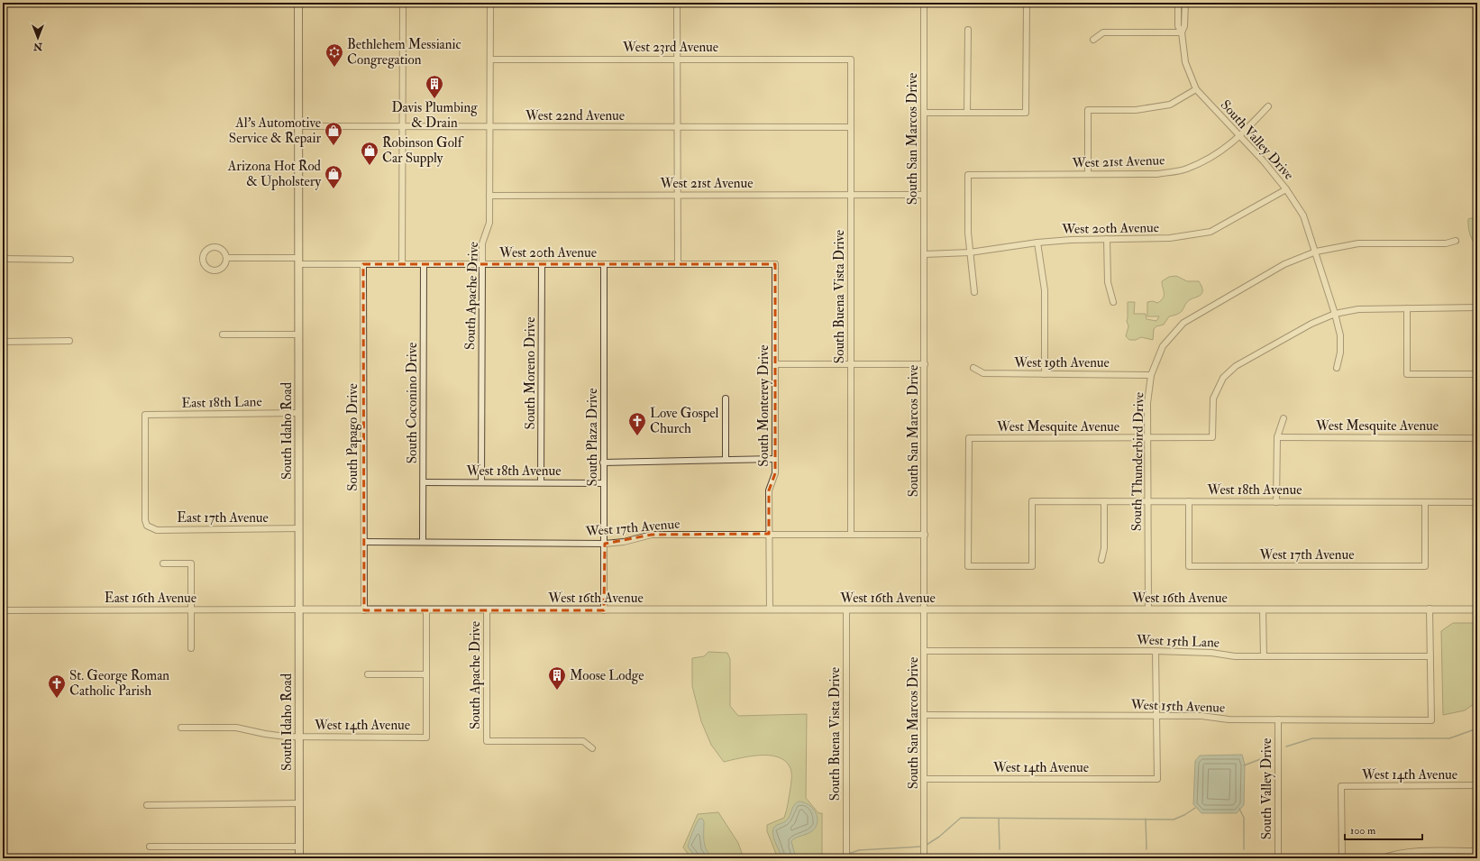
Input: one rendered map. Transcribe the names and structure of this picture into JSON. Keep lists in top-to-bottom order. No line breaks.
{"streets":{"main road":["South Idaho Road"],"street":["West 23rd Avenue","West 22nd Avenue","South San Marcos Drive","South Valley Drive","West 21st Avenue","West 20th Avenue","South Apache Drive","South Buena Vista Drive","West 19th Avenue","South Moreno Drive","East 18th Lane","South Coconino Drive","South Monterey Drive","West Mesquite Avenue","South Papago Drive","South Plaza Drive","South Thunderbird Drive","West 18th Avenue","East 17th Avenue","West 17th Avenue","East 16th Avenue","West 16th Avenue","West 15th Lane","West 15th Avenue","West 14th Avenue"]},"crossings":[["West 23rd Avenue","South Apache Drive"],["West 23rd Avenue","South Buena Vista Drive"],["West 22nd Avenue","South Apache Drive"],["West 22nd Avenue","South Buena Vista Drive"],["West 22nd Avenue","South Idaho Road"],["South San Marcos Drive","West 21st Avenue"],["South San Marcos Drive","West 20th Avenue"],["South San Marcos Drive","West 17th Avenue"],["South San Marcos Drive","West 16th Avenue"],["South San Marcos Drive","West 15th Lane"],["South San Marcos Drive","West 15th Avenue"],["South San Marcos Drive","West 14th Avenue"],["South Valley Drive","West 21st Avenue"],["South Valley Drive","West 20th Avenue"],["South Valley Drive","West Mesquite Avenue"],["South Valley Drive","South Thunderbird Drive"],["South Valley Drive","West 15th Avenue"],["West 21st Avenue","West 20th Avenue"],["West 21st Avenue","South Apache Drive"],["West 21st Avenue","South Buena Vista Drive"],["West 20th Avenue","South Apache Drive"],["West 20th Avenue","South Moreno Drive"],["West 20th Avenue","South Coconino Drive"],["West 20th Avenue","South Monterey Drive"],["West 20th Avenue","South Idaho Road"],["West 20th Avenue","South Papago Drive"],["West 20th Avenue","South Plaza Drive"],["South Apache Drive","West 18th Avenue"],["South Apache Drive","West 16th Avenue"],["South Buena Vista Drive","West 17th Avenue"],["South Buena Vista Drive","West 16th Avenue"],["West 19th Avenue","South Thunderbird Drive"],["South Moreno Drive","West 18th Avenue"],["East 18th Lane","South Idaho Road"],["East 18th Lane","East 17th Avenue"],["South Coconino Drive","West 18th Avenue"],["South Coconino Drive","West 17th Avenue"],["South Monterey Drive","West 17th Avenue"],["South Monterey Drive","West 16th Avenue"],["West Mesquite Avenue","South Thunderbird Drive"],["West Mesquite Avenue","West 18th Avenue"],["South Idaho Road","East 17th Avenue"],["South Idaho Road","East 16th Avenue"],["South Idaho Road","West 16th Avenue"],["South Idaho Road","West 14th Avenue"],["South Papago Drive","West 17th Avenue"],["South Papago Drive","West 16th Avenue"],["South Plaza Drive","West 18th Avenue"],["South Plaza Drive","West 17th Avenue"],["South Plaza Drive","West 16th Avenue"],["South Thunderbird Drive","West 18th Avenue"],["South Thunderbird Drive","West 16th Avenue"],["West 18th Avenue","West 17th Avenue"],["East 16th Avenue","West 16th Avenue"],["West 15th Lane","West 15th Avenue"],["West 15th Avenue","West 14th Avenue"]],"places":{"synagogue":["Bethlehem Messianic Congregation"],"building":["Davis Plumbing & Drain","Moose Lodge"],"shop":["Al's Automotive Service & Repair","Robinson Golf Car Supply","Arizona Hot Rod & Upholstery"],"church":["Love Gospel Church","St. George Roman Catholic Parish"]},"scale_bar":"100 m","north":"bottom"}
